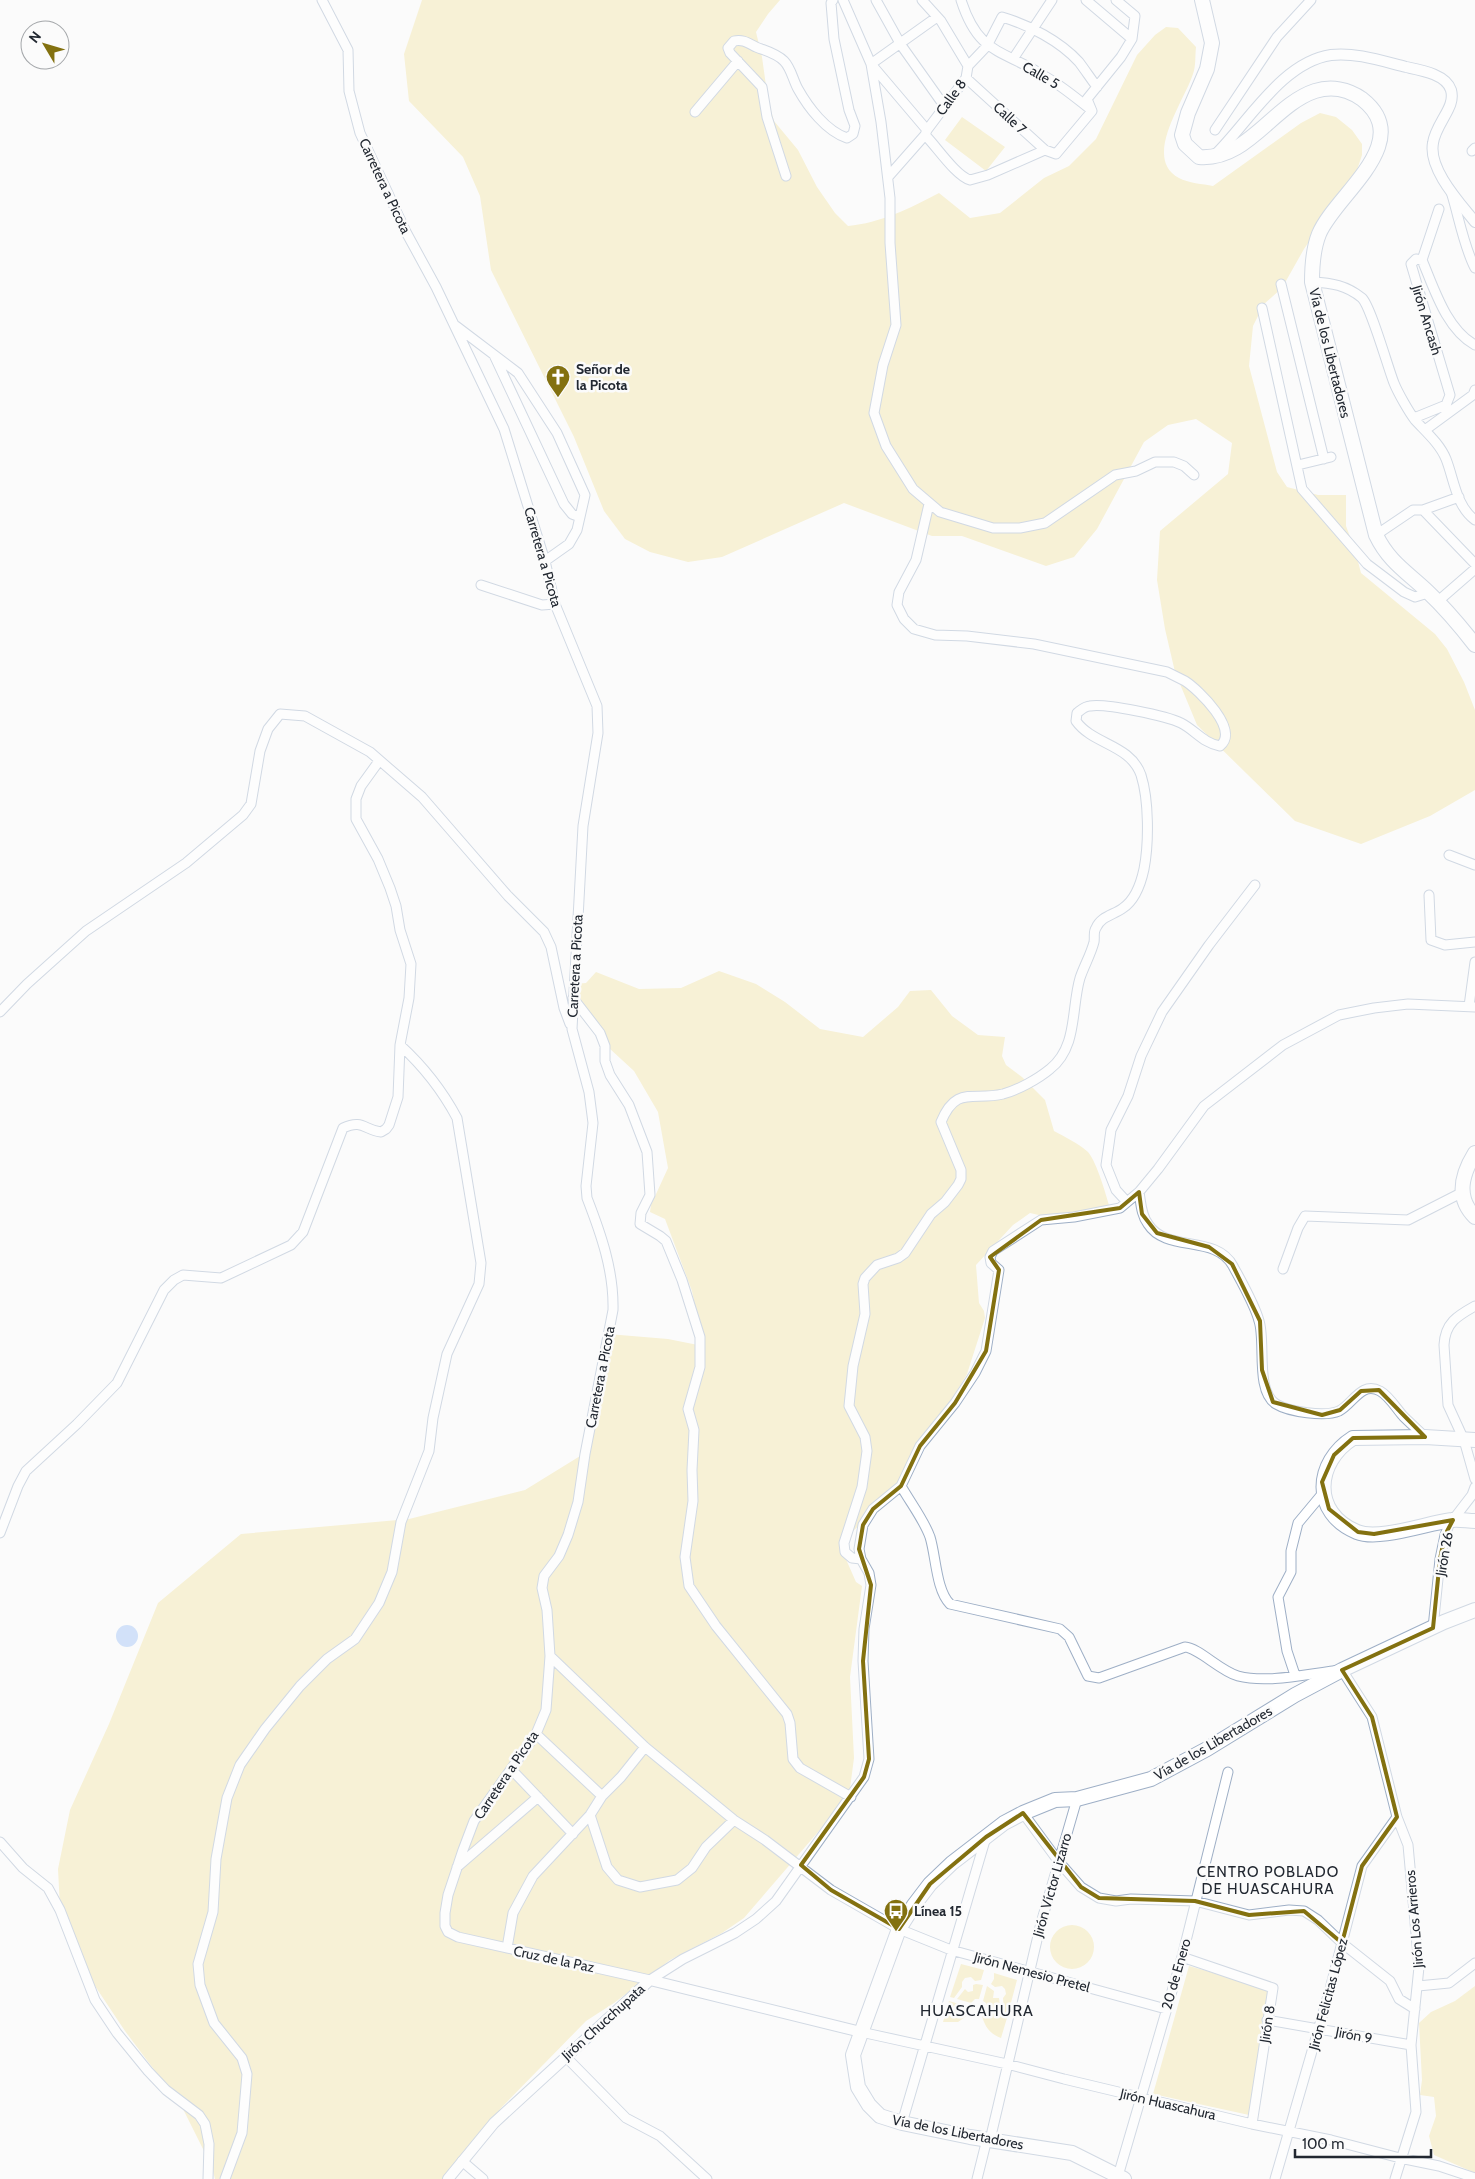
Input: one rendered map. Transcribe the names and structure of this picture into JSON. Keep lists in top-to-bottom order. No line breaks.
{"streets":{"highway":["Vía de los Libertadores"],"street":["Calle 5","Calle 8","Calle 7","Carretera a Picota","Jirón Ancash","Jirón 26","Jirón Víctor Lizarro","Jirón Los Arrieros","Cruz de la Paz","Jirón Nemesio Pretel","20 de Enero","Jirón Felicitas López","Jirón Chucchupata","Jirón 8","Jirón 9","Jirón Huascahura"]},"crossings":[["Calle 5","Calle 8"],["Calle 5","Calle 7"],["Calle 8","Calle 7"],["Carretera a Picota","Cruz de la Paz"],["Carretera a Picota","Jirón Nemesio Pretel"],["Vía de los Libertadores","Jirón 26"],["Vía de los Libertadores","Jirón Víctor Lizarro"],["Vía de los Libertadores","Jirón Los Arrieros"],["Vía de los Libertadores","Jirón Nemesio Pretel"],["Vía de los Libertadores","20 de Enero"],["Vía de los Libertadores","Jirón Chucchupata"],["Vía de los Libertadores","Jirón Huascahura"],["Jirón Víctor Lizarro","Jirón Nemesio Pretel"],["Jirón Víctor Lizarro","Jirón Huascahura"],["Jirón Los Arrieros","Jirón Felicitas López"],["Jirón Los Arrieros","Jirón 9"],["Jirón Los Arrieros","Jirón Huascahura"],["Cruz de la Paz","Jirón Chucchupata"],["Jirón Nemesio Pretel","20 de Enero"],["20 de Enero","Jirón 8"],["20 de Enero","Jirón Huascahura"],["Jirón Felicitas López","Jirón 9"],["Jirón Felicitas López","Jirón Huascahura"],["Jirón Chucchupata","Jirón Huascahura"],["Jirón 8","Jirón 9"],["Jirón 8","Jirón Huascahura"]],"districts":["CENTRO POBLADO DE HUASCAHURA","HUASCAHURA"],"places":{"church":["Señor de la Picota"],"bus stop":["Línea 15"]},"scale_bar":"100 m","north":"top left"}
